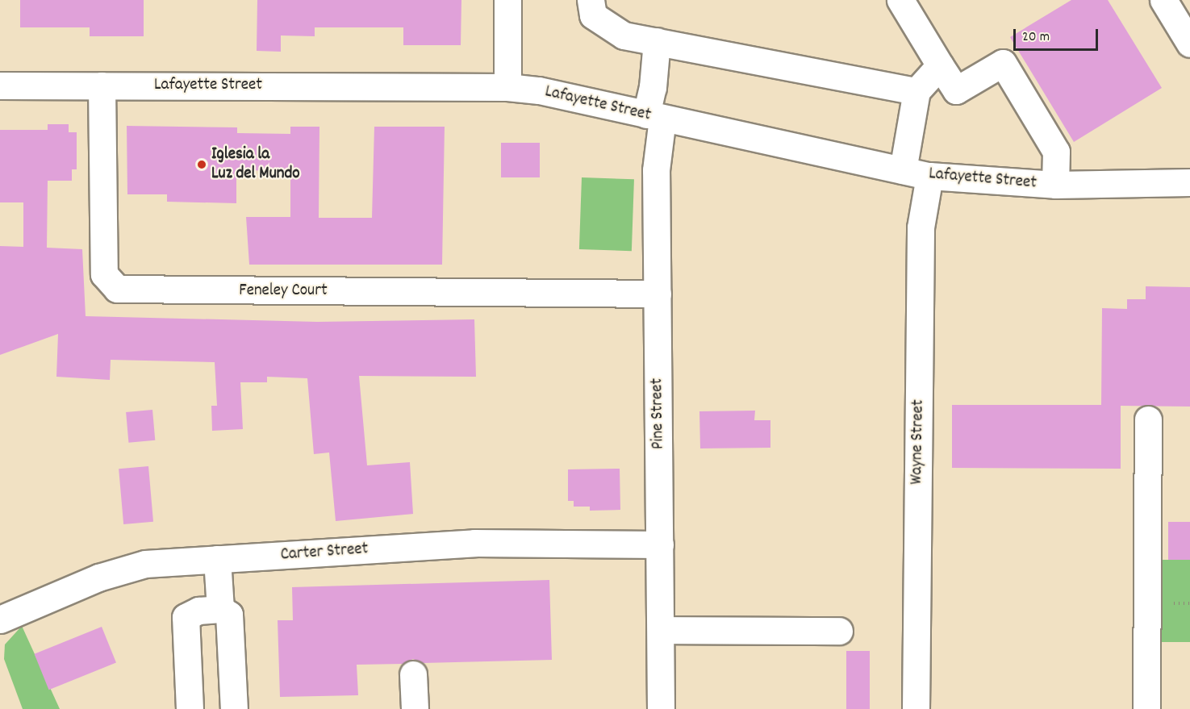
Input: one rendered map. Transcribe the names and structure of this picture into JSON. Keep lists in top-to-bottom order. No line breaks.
{"streets":{"street":["Lafayette Street","Feneley Court","Pine Street","Wayne Street","Carter Street"]},"crossings":[["Lafayette Street","Feneley Court"],["Lafayette Street","Pine Street"],["Lafayette Street","Wayne Street"],["Feneley Court","Pine Street"],["Pine Street","Carter Street"]],"places":["Iglesia la Luz del Mundo"],"scale_bar":"20 m"}
